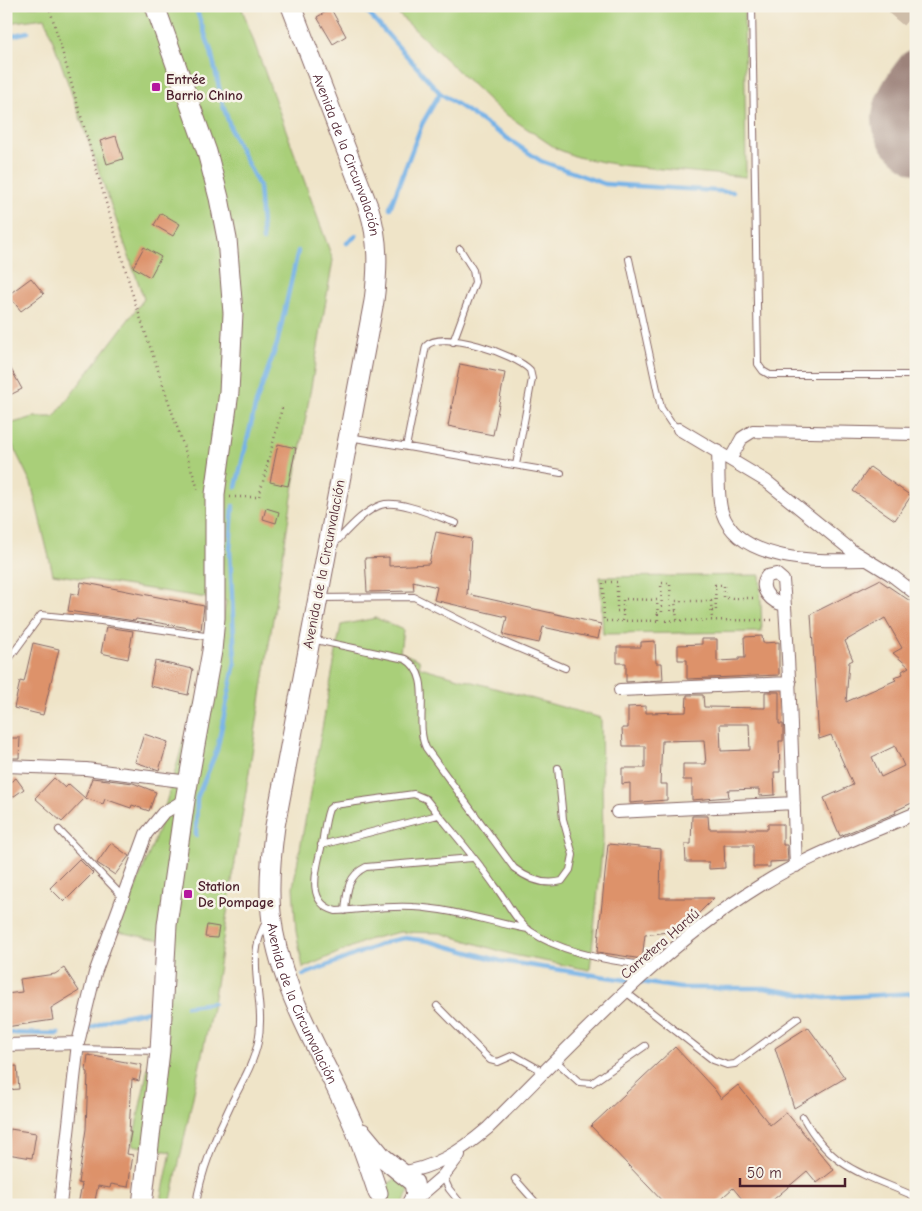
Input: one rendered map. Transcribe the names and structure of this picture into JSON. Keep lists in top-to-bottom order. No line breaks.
{"streets":{"main road":["Avenida de la Circunvalación"],"street":["Carretera Hardú"]},"places":{"transit":["Entrée Barrio Chino","Station De Pompage"]},"scale_bar":"50 m"}
